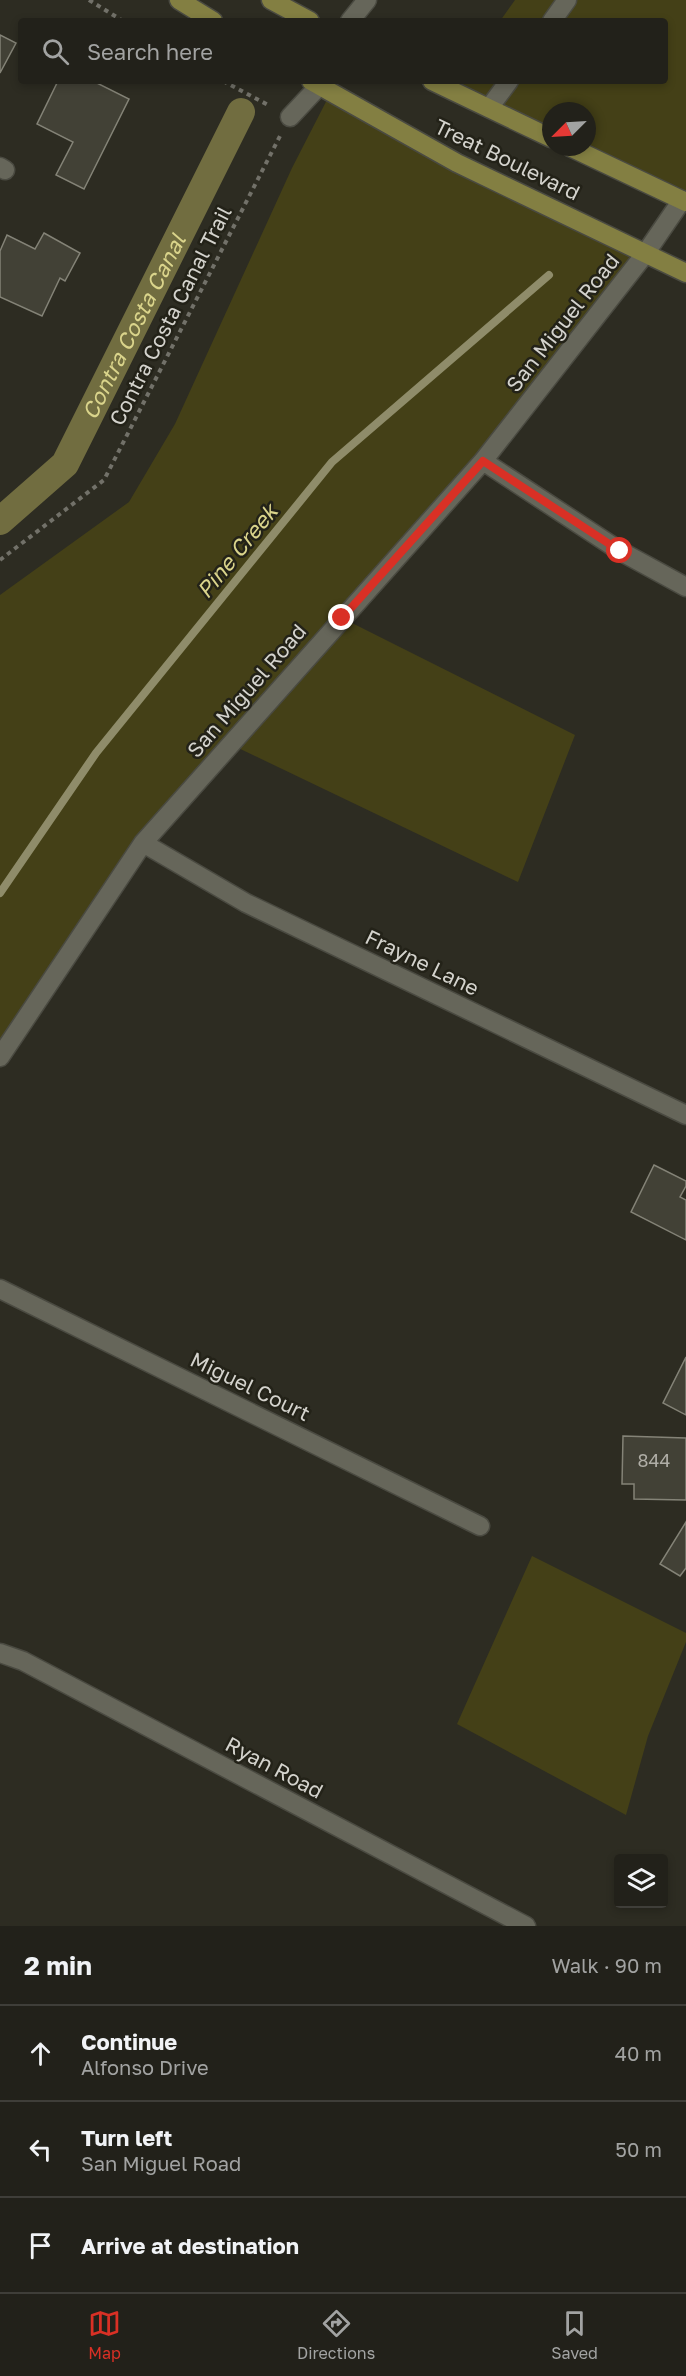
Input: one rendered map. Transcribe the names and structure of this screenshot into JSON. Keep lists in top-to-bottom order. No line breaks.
{"streets":{"main road":["Treat Boulevard"],"street":["San Miguel Road","Frayne Lane","Miguel Court","Ryan Road"],"path":["Contra Costa Canal Trail"]},"crossings":[["Treat Boulevard","San Miguel Road"],["San Miguel Road","Frayne Lane"]],"water":["Contra Costa Canal","Pine Creek"],"house_numbers":["844"],"north":"bottom left","page":{"search":"Search here","heading":["2 min","Walk · 90 m"],"list":[["Continue","Alfonso Drive","40 m"],["Turn left","San Miguel Road","50 m"],"Arrive at destination"],"nav":["Map","Directions","Saved"]}}
